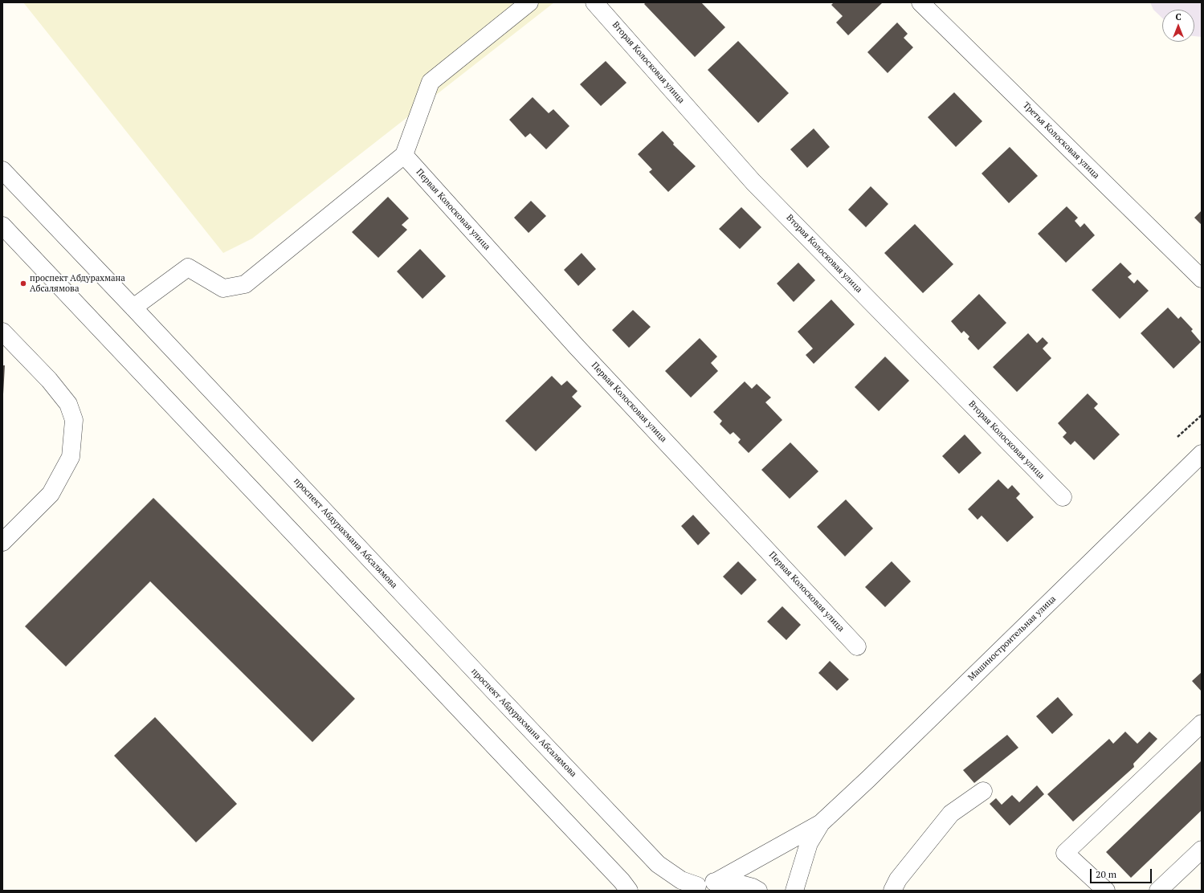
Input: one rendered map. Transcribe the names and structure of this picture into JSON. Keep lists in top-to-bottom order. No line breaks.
{"streets":{"street":["Вторая Колосковая улица","Третья Колосковая улица","Первая Колосковая улица","проспект Абдурахмана Абсалямова","Машиностроительная улица"]},"places":["проспект Абдурахмана Абсалямова"],"scale_bar":"20 m","north":"top"}
